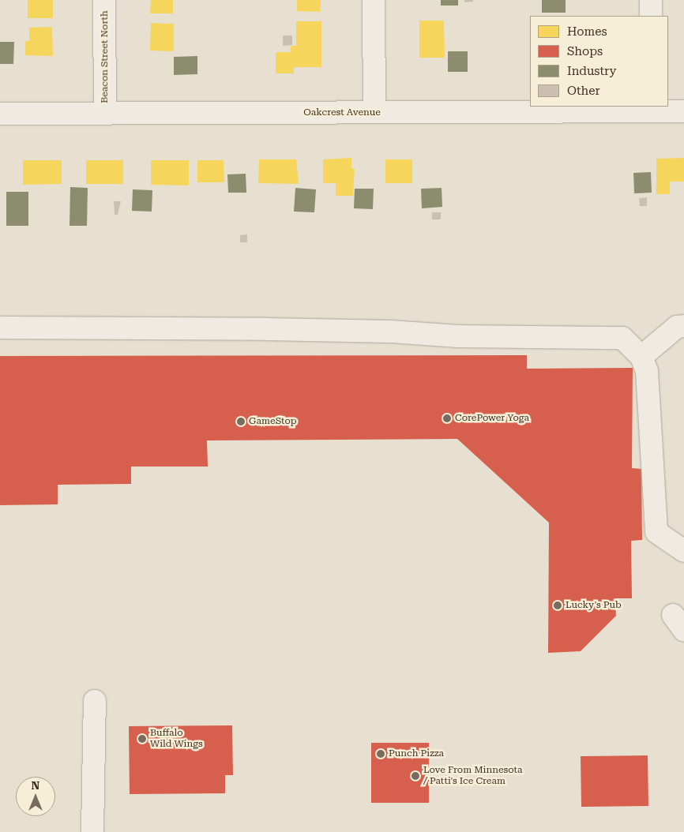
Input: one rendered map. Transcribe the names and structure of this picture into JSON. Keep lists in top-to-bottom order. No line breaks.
{"streets":{"street":["Beacon Street North","Oakcrest Avenue"]},"crossings":[["Beacon Street North","Oakcrest Avenue"]],"places":["CorePower Yoga","GameStop","Lucky's Pub","Buffalo Wild Wings","Punch Pizza","Love From Minnesota / Patti's Ice Cream"],"legend":["Homes","Shops","Industry","Other"],"north":"top"}
